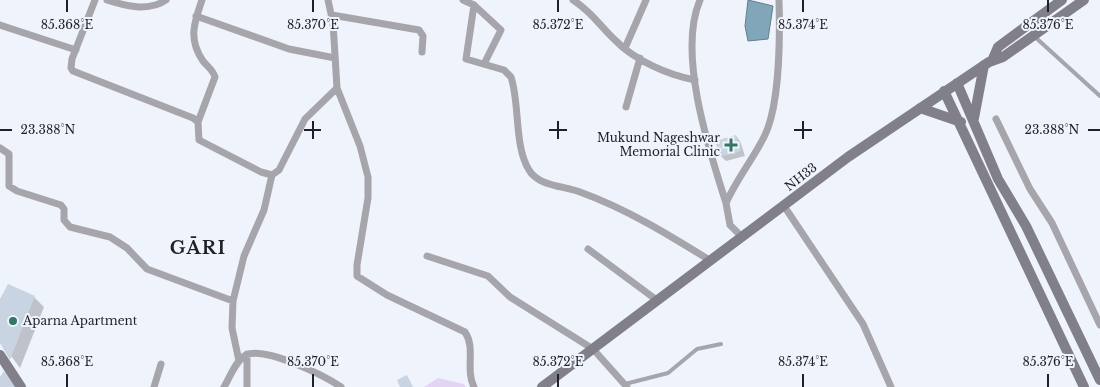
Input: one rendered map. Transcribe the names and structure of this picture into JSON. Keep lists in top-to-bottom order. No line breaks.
{"streets":{"main road":["NH33"]},"districts":["GĀRI"],"places":{"health":["Mukund Nageshwar Memorial Clinic"],"other":["Aparna Apartment"]},"coordinates":["85.368°E","85.370°E","85.372°E","85.374°E","85.376°E","23.388°N"]}
